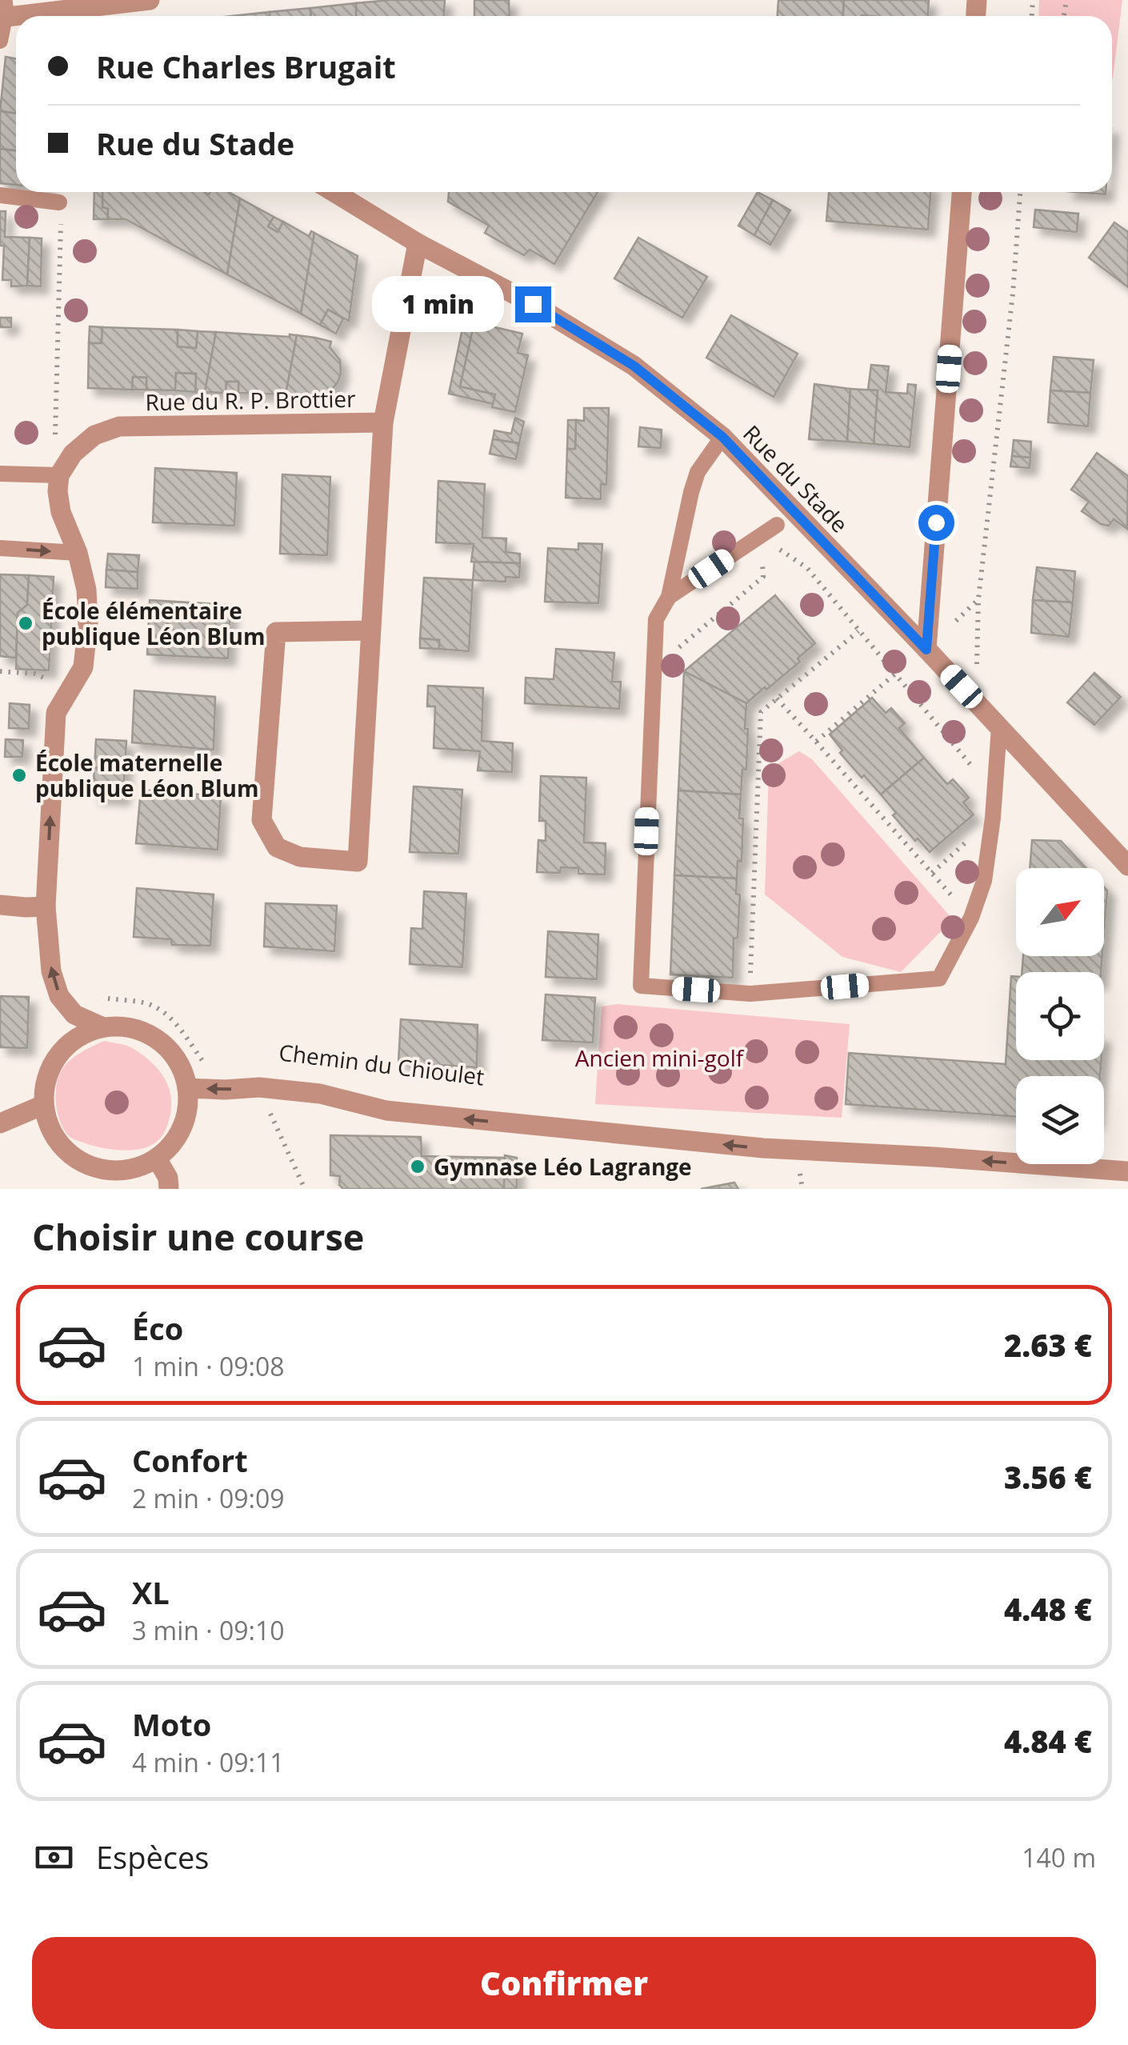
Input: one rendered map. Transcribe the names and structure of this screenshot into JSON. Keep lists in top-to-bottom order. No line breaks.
{"streets":{"street":["Rue du R. P. Brottier","Rue du Stade","Chemin du Chioulet"]},"one_way":["Chemin du Chioulet"],"parks":["Ancien mini-golf"],"places":["École élémentaire publique Léon Blum","École maternelle publique Léon Blum","Gymnase Léo Lagrange"],"north":"top right","page":{"banner":["Rue Charles Brugait","Rue du Stade"],"bubble":"1 min","heading":"Choisir une course","list":[{"name":"Éco","note":"1 min · 09:08","value":"2.63 €"},{"name":"Confort","note":"2 min · 09:09","value":"3.56 €"},{"name":"XL","note":"3 min · 09:10","value":"4.48 €"},{"name":"Moto","note":"4 min · 09:11","value":"4.84 €"}],"pay":["Espèces","140 m"],"buttons":"Confirmer"}}
